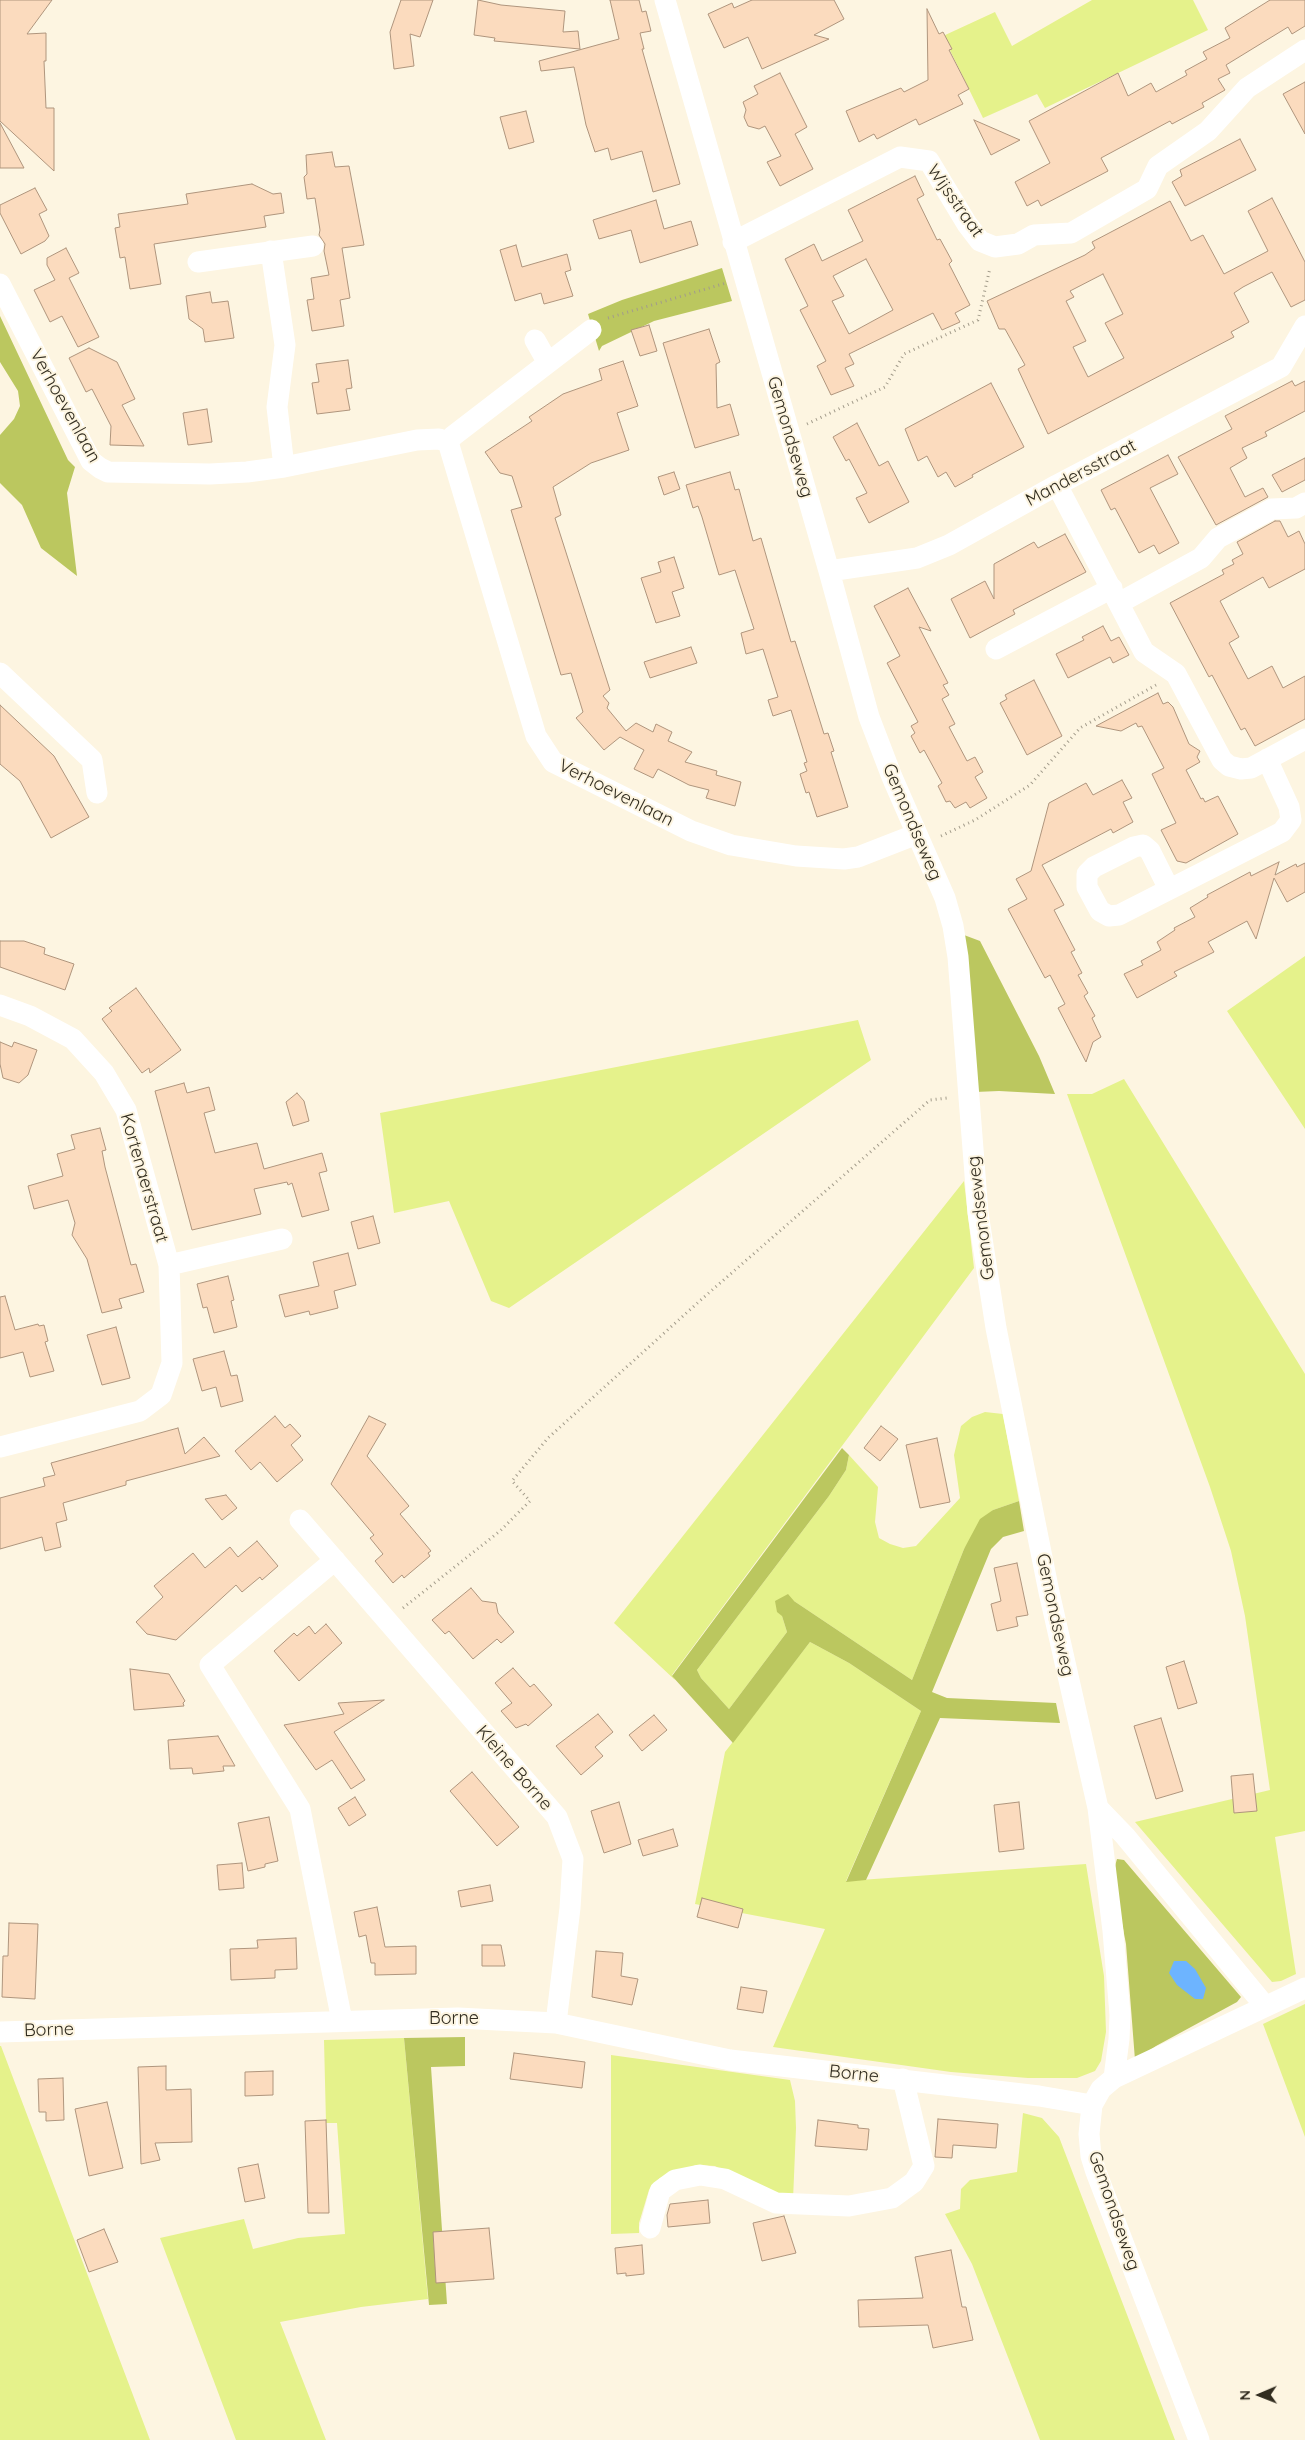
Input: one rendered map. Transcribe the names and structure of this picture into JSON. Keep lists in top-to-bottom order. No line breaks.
{"streets":{"street":["Wijsstraat","Verhoevenlaan","Gemondseweg","Mandersstraat","Kortenaerstraat","Kleine Borne","Borne"]},"crossings":[["Wijsstraat","Gemondseweg"],["Verhoevenlaan","Gemondseweg"],["Gemondseweg","Mandersstraat"],["Gemondseweg","Borne"],["Kleine Borne","Borne"]],"north":"left"}
